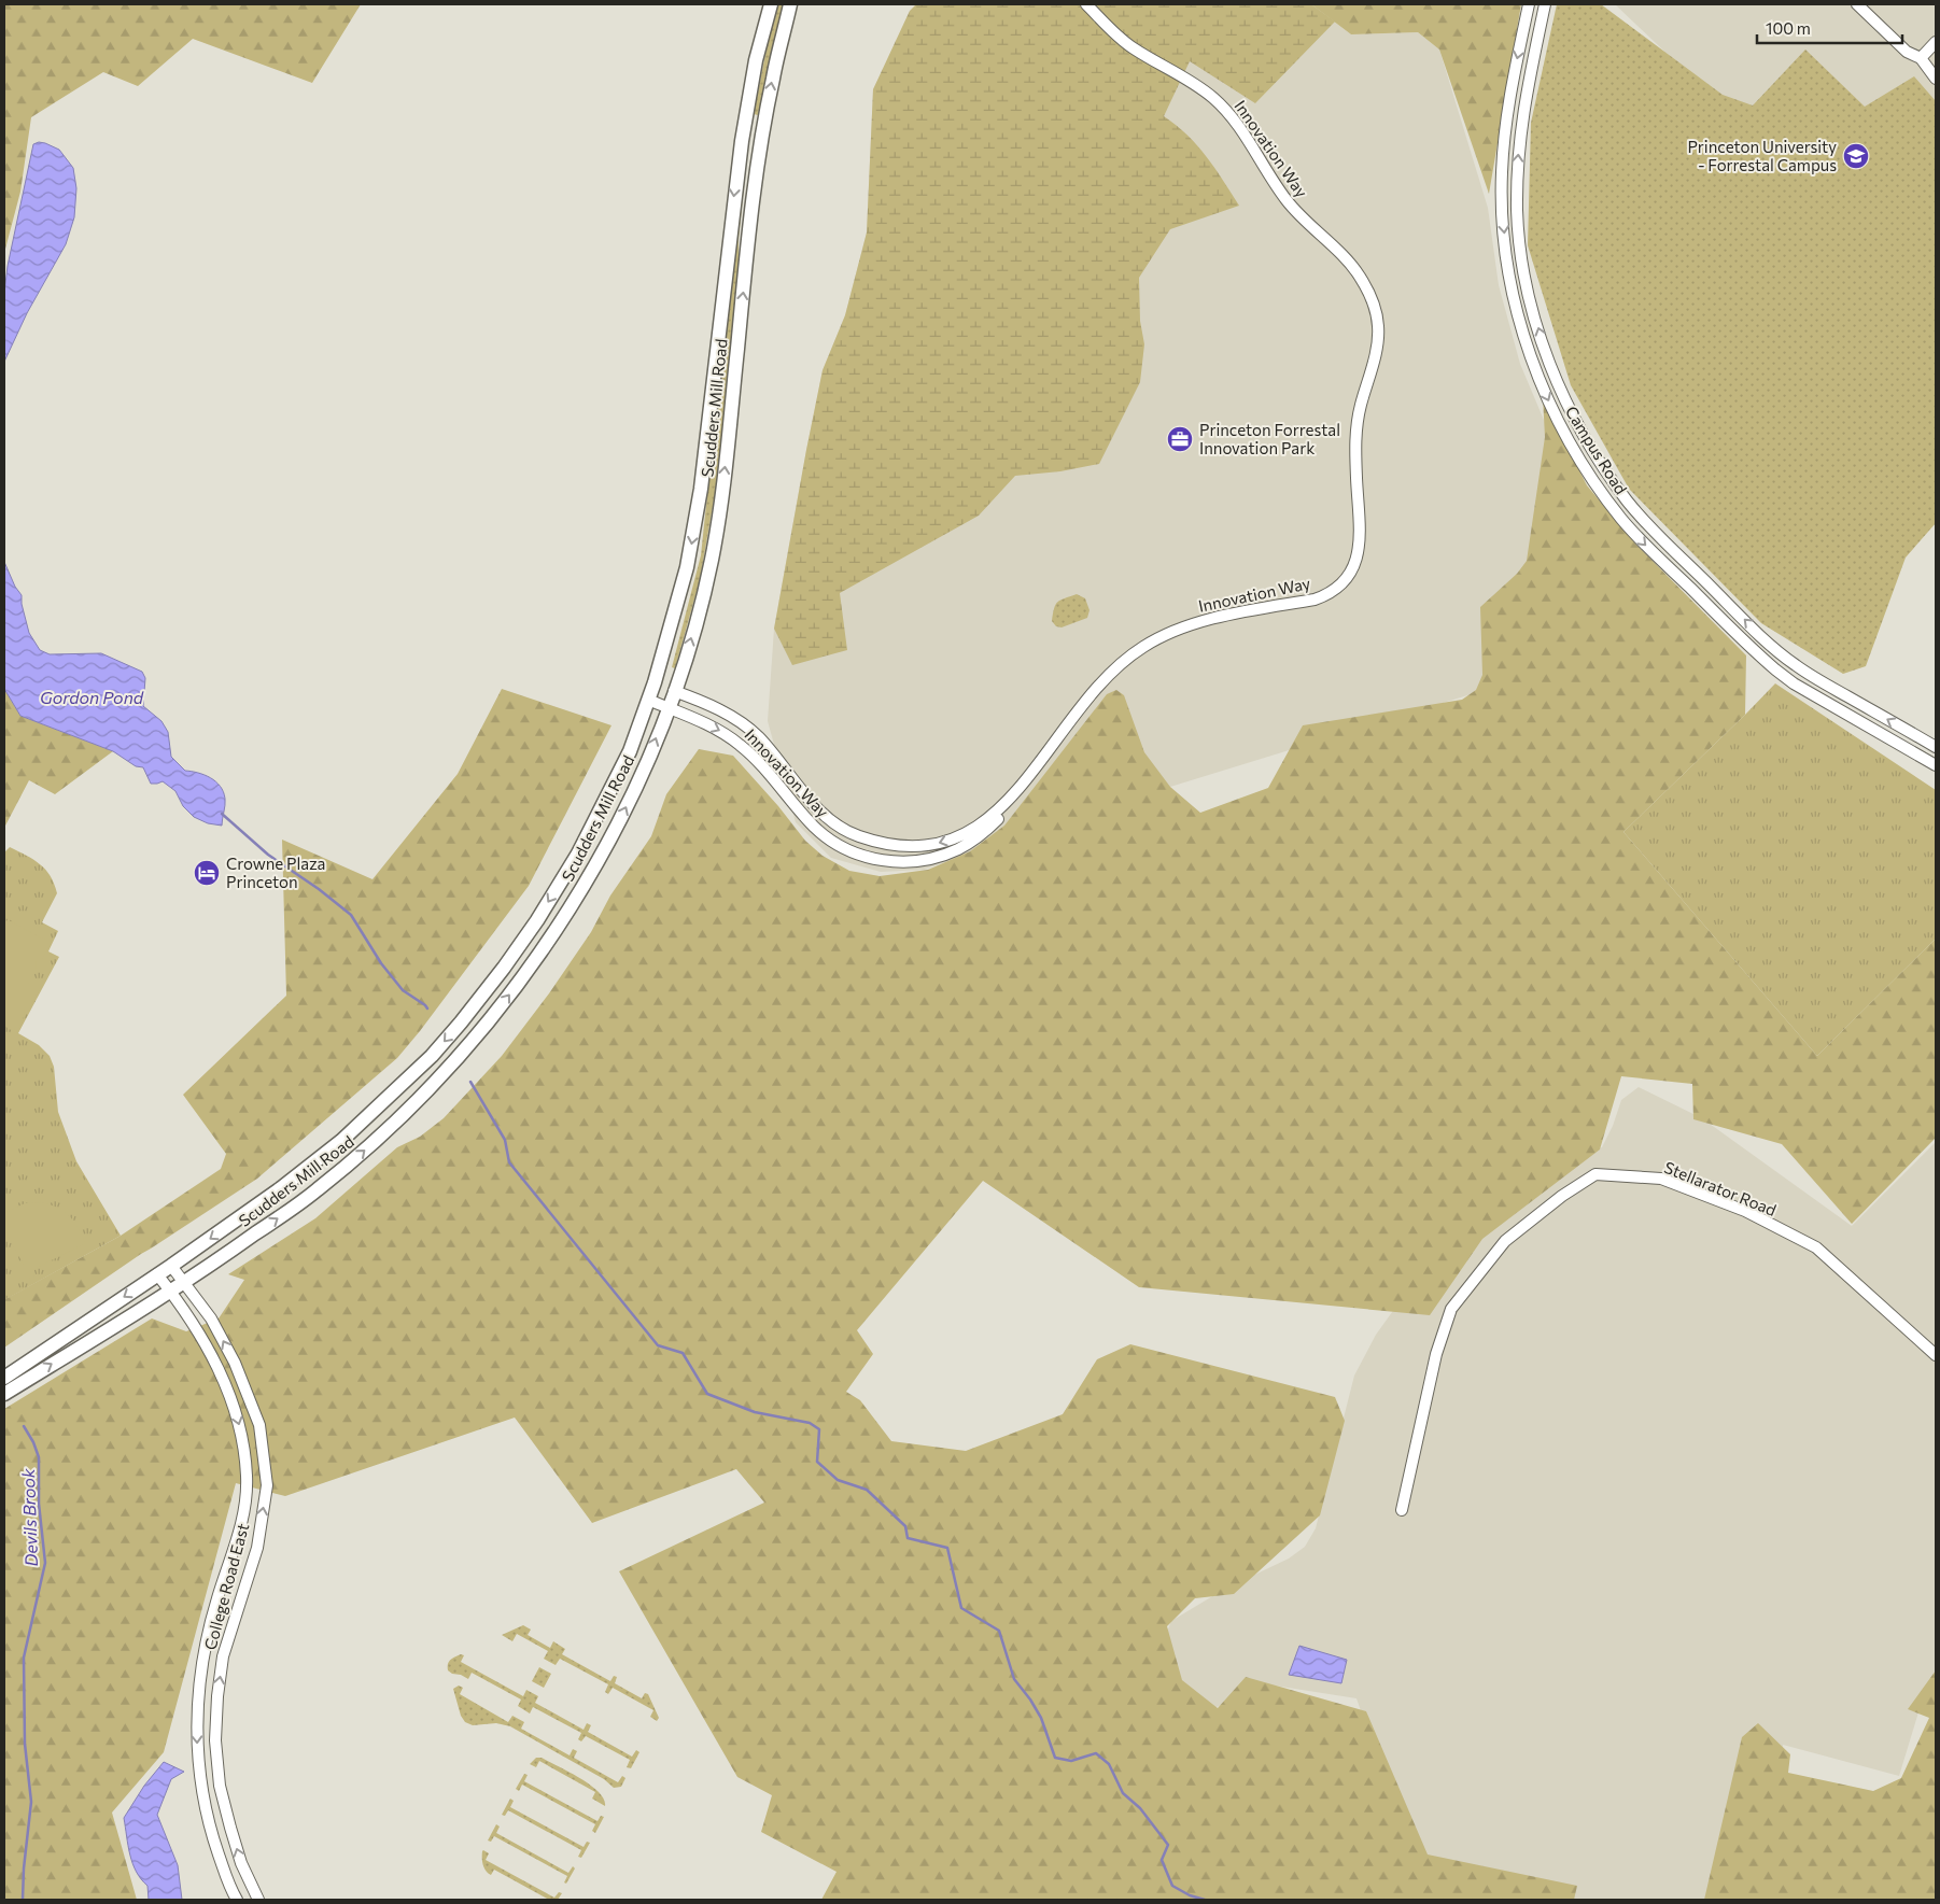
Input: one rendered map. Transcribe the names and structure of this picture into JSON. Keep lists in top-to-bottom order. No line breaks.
{"streets":{"main road":["Scudders Mill Road"],"street":["Innovation Way","Campus Road","Stellarator Road","College Road East"]},"crossings":[["Innovation Way","Scudders Mill Road"],["Scudders Mill Road","College Road East"]],"water":["Gordon Pond","Devils Brook"],"places":{"school or university":["Princeton University - Forrestal Campus"],"office":["Princeton Forrestal Innovation Park"],"hotel":["Crowne Plaza Princeton"]},"scale_bar":"100 m"}
